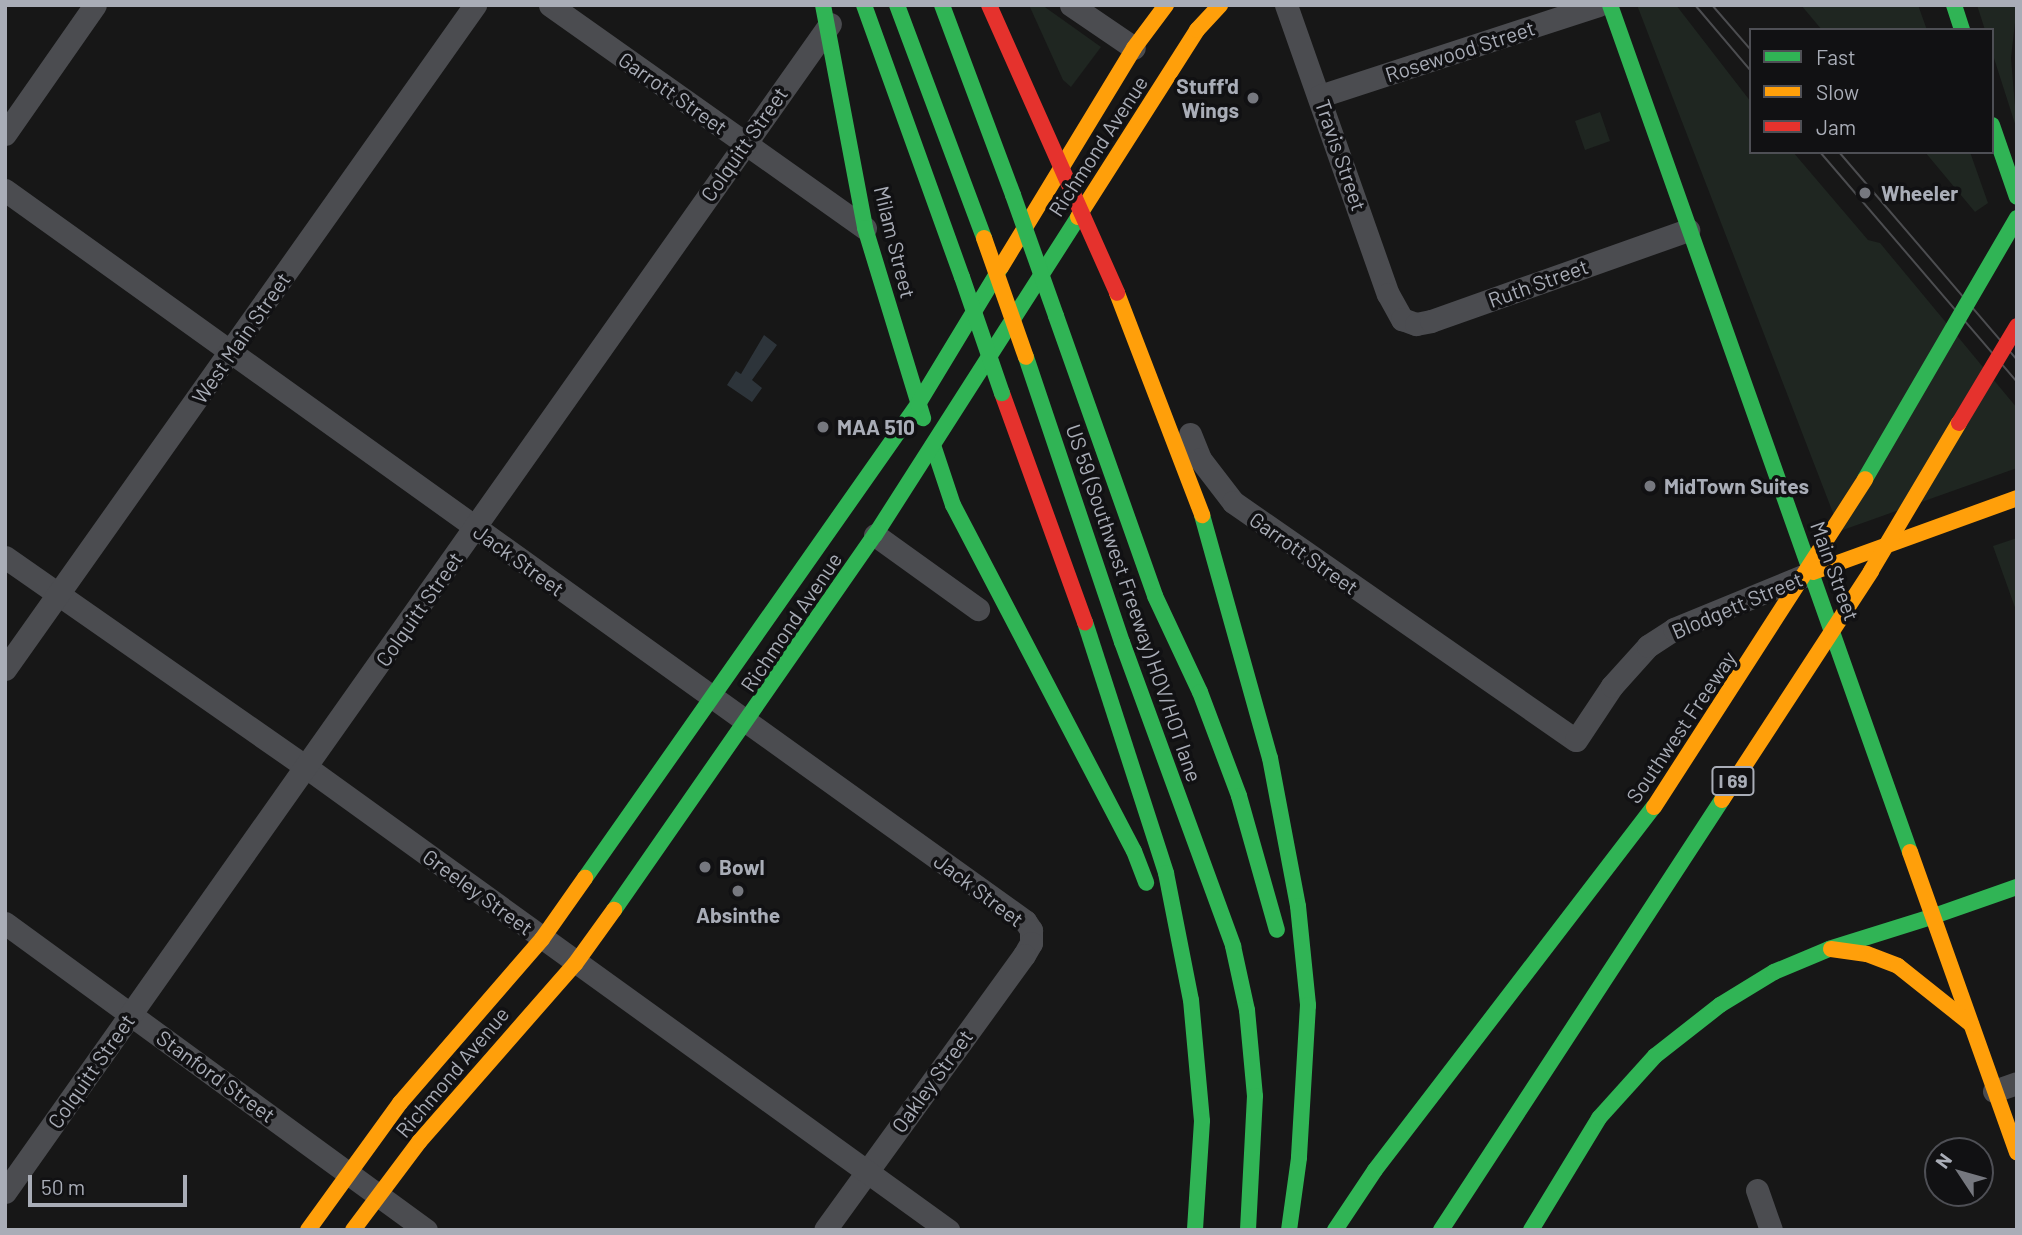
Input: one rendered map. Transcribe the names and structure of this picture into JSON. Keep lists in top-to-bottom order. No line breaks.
{"streets":{"main road":["Richmond Avenue","Milam Street","Main Street","US 59 (Southwest Freeway) HOV/HOT lane","Blodgett Street","Southwest Freeway","I 69"],"street":["Rosewood Street","Garrott Street","Colquitt Street","Travis Street","Ruth Street","West Main Street","Jack Street","Greeley Street","Stanford Street","Oakley Street"]},"crossings":[["Rosewood Street","Travis Street"],["Garrott Street","Colquitt Street"],["Garrott Street","Milam Street"],["Garrott Street","Blodgett Street"],["Colquitt Street","Milam Street"],["Colquitt Street","Jack Street"],["Colquitt Street","Greeley Street"],["Colquitt Street","Stanford Street"],["Richmond Avenue","Milam Street"],["Richmond Avenue","Jack Street"],["Richmond Avenue","Greeley Street"],["Richmond Avenue","Stanford Street"],["Travis Street","Ruth Street"],["Ruth Street","Main Street"],["West Main Street","Jack Street"],["West Main Street","Greeley Street"],["Jack Street","Oakley Street"],["Main Street","Blodgett Street"],["Greeley Street","Oakley Street"]],"places":["Stuff'd Wings","Wheeler","MAA 510","MidTown Suites","Bowl","Absinthe"],"legend":["Fast","Slow","Jam"],"scale_bar":"50 m","north":"top left"}
